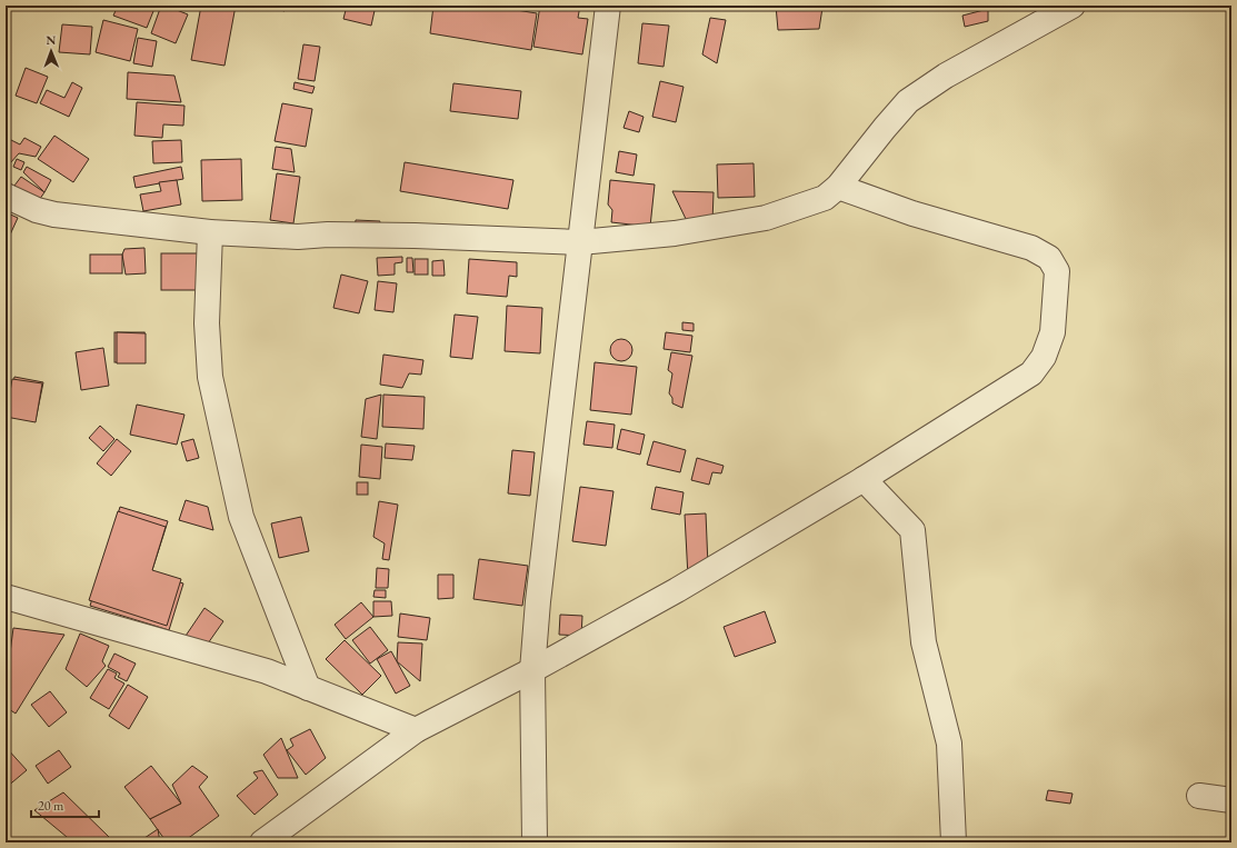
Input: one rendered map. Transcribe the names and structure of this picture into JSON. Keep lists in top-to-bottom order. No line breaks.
{"scale_bar":"20 m","north":"top"}
